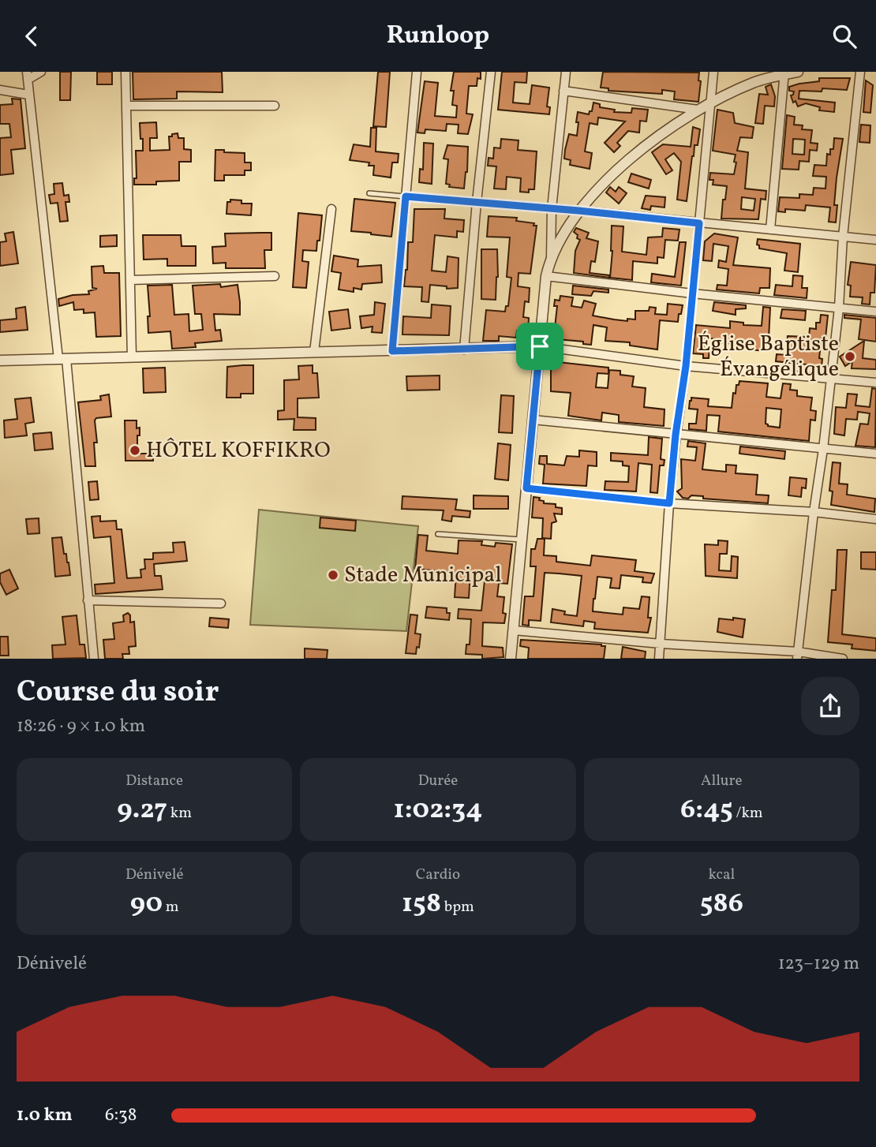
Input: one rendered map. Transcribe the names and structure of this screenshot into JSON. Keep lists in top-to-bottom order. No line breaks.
{"places":["Église Baptiste Évangélique","HÔTEL KOFFIKRO","Stade Municipal"],"page":{"header":"Runloop","heading":["Course du soir","18:26 · 9 × 1.0 km"],"stats":[["Distance","9.27 km"],["Durée","1:02:34"],["Allure","6:45 /km"],["Dénivelé","90 m"],["Cardio","158 bpm"],["kcal","586"]],"chart":["Dénivelé","123–129 m"],"list":[{"name":"1.0 km","note":"6:38"}]}}
